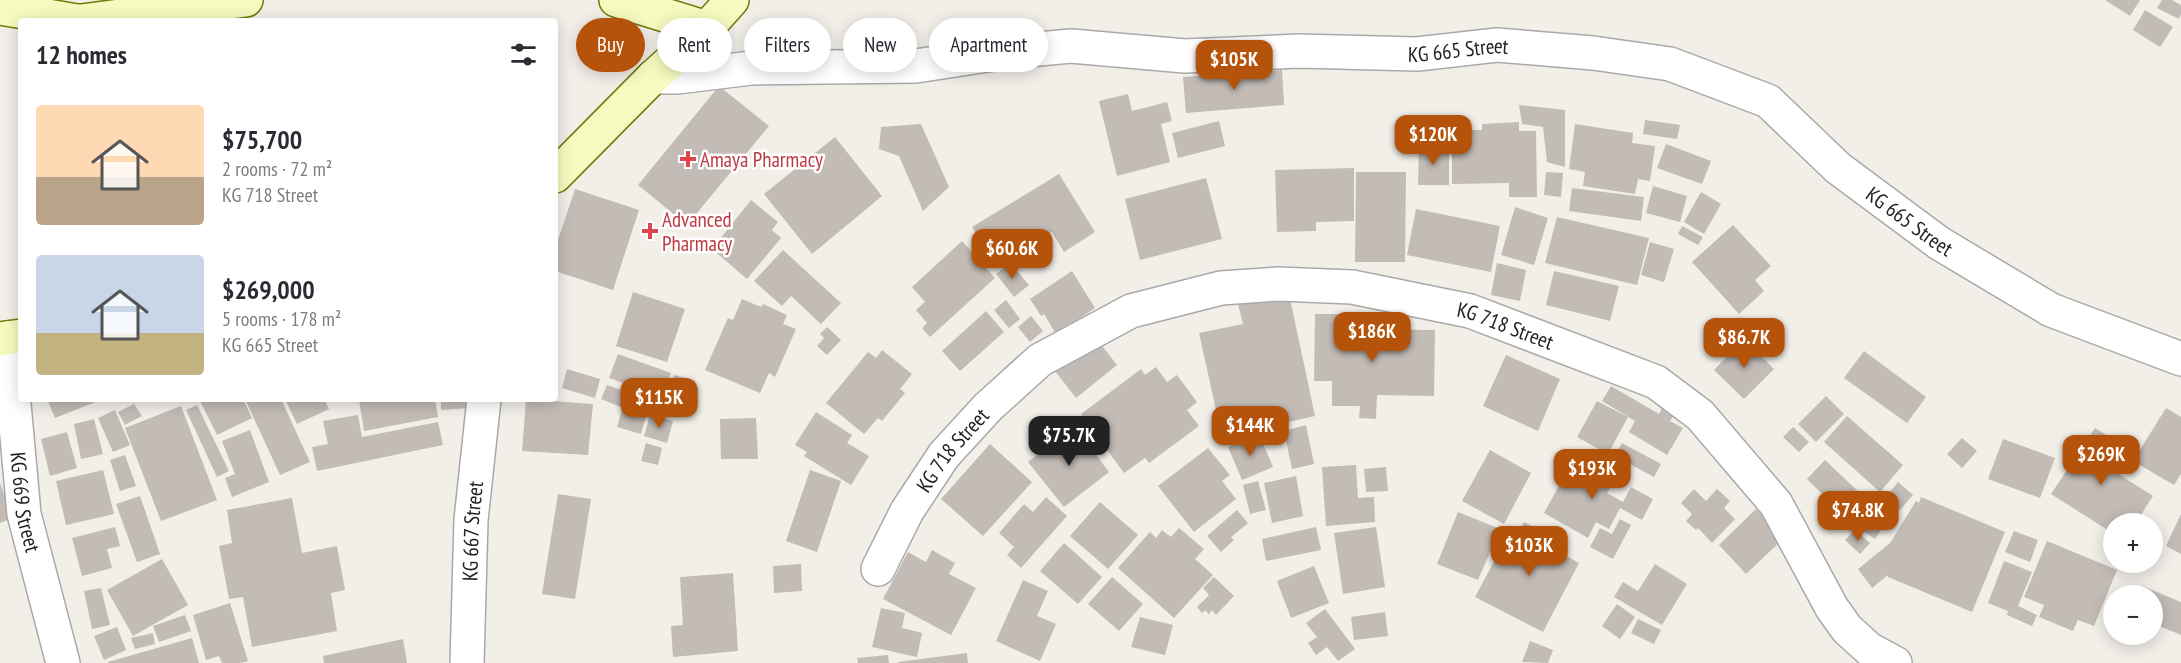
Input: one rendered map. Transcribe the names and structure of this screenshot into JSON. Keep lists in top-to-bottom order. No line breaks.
{"streets":{"street":["KG 665 Street","KG 718 Street","KG 669 Street","KG 667 Street"]},"places":{"health":["Amaya Pharmacy","Advanced Pharmacy"]},"page":{"chip":["Buy","Rent","Filters","New","Apartment"],"heading":"12 homes","price":["$105K","$120K","$60.6K","$186K","$86.7K","$115K","$144K","$75.7K","$269K","$193K","$74.8K","$103K"],"list":[{"name":"$75,700","note":"2 rooms · 72 m² · KG 718 Street"},{"name":"$269,000","note":"5 rooms · 178 m² · KG 665 Street"}],"map_buttons":["+","−"]}}
